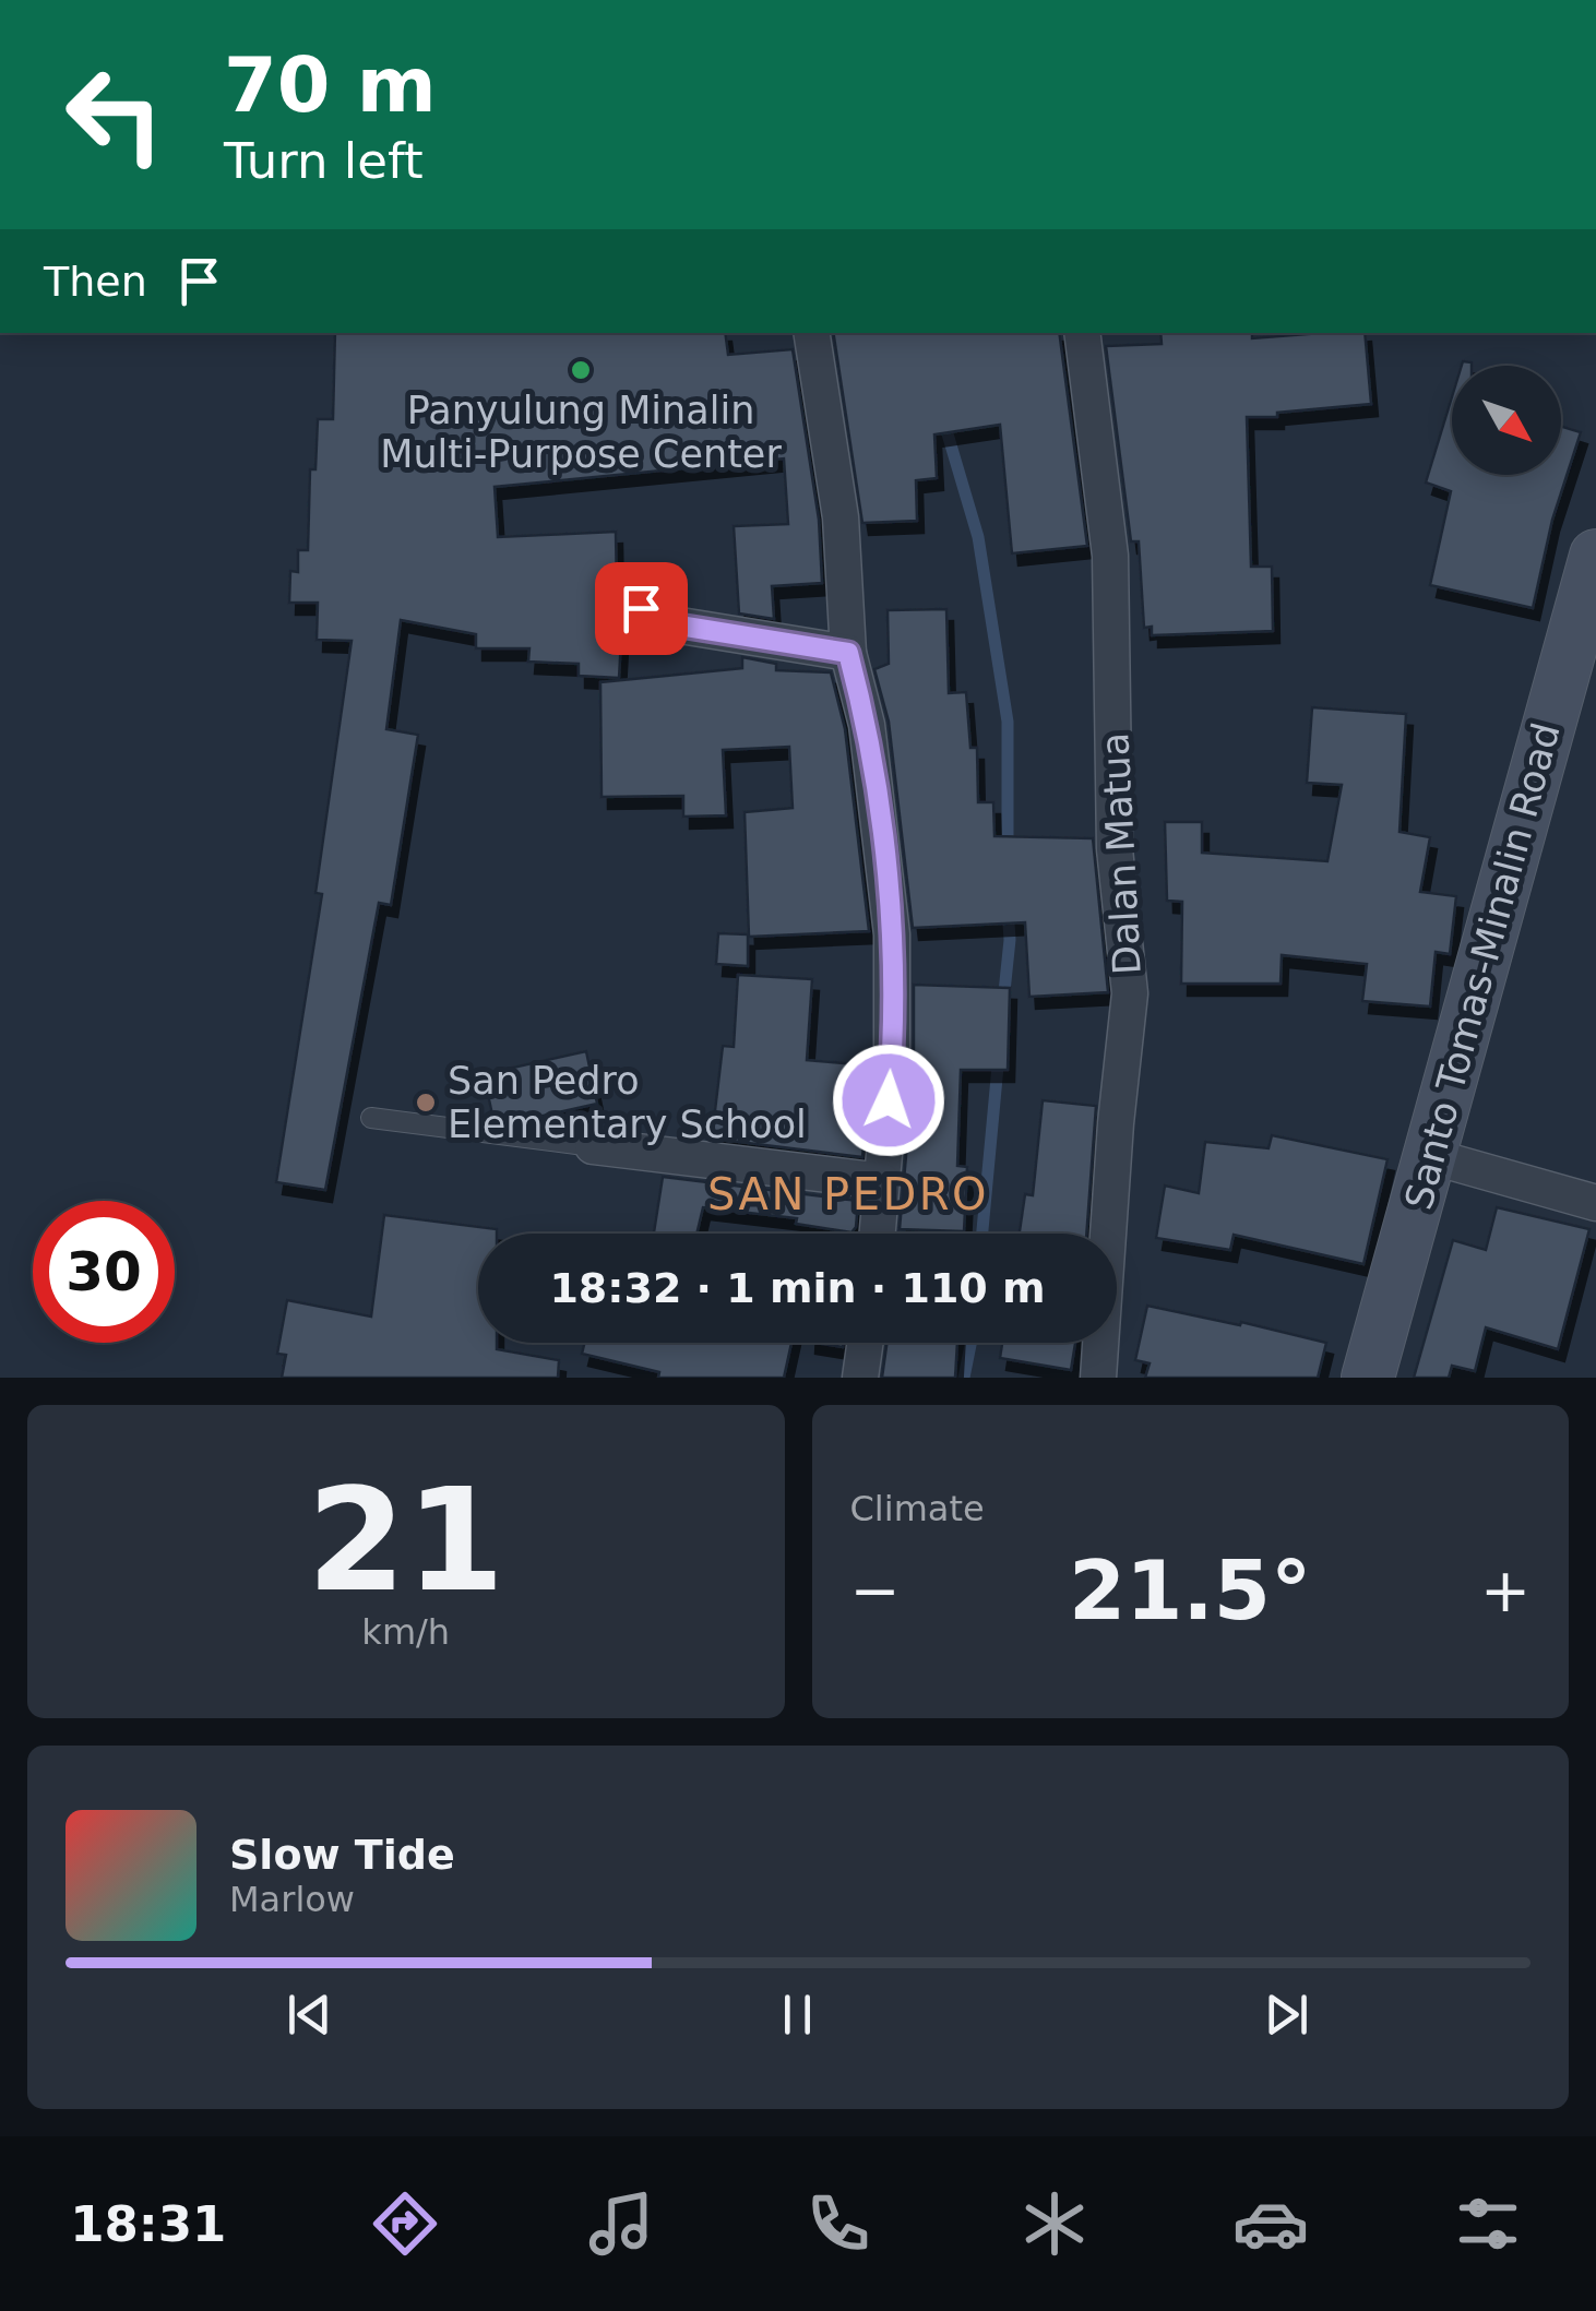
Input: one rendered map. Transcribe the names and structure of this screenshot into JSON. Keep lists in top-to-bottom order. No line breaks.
{"streets":{"main road":["Santo Tomas-Minalin Road"],"street":["Dalan Matua"]},"districts":["SAN PEDRO"],"places":["Panyulung Minalin Multi-Purpose Center","San Pedro Elementary School"],"north":"bottom right","page":{"turn":["70 m","Turn left"],"then":"Then","limit":"30","trip":"18:32 · 1 min · 110 m","tile":[["21","km/h"],"Climate"],"heat":["−","21.5°","+"],"song":["Slow Tide","Marlow"],"tabs":"18:31"}}
